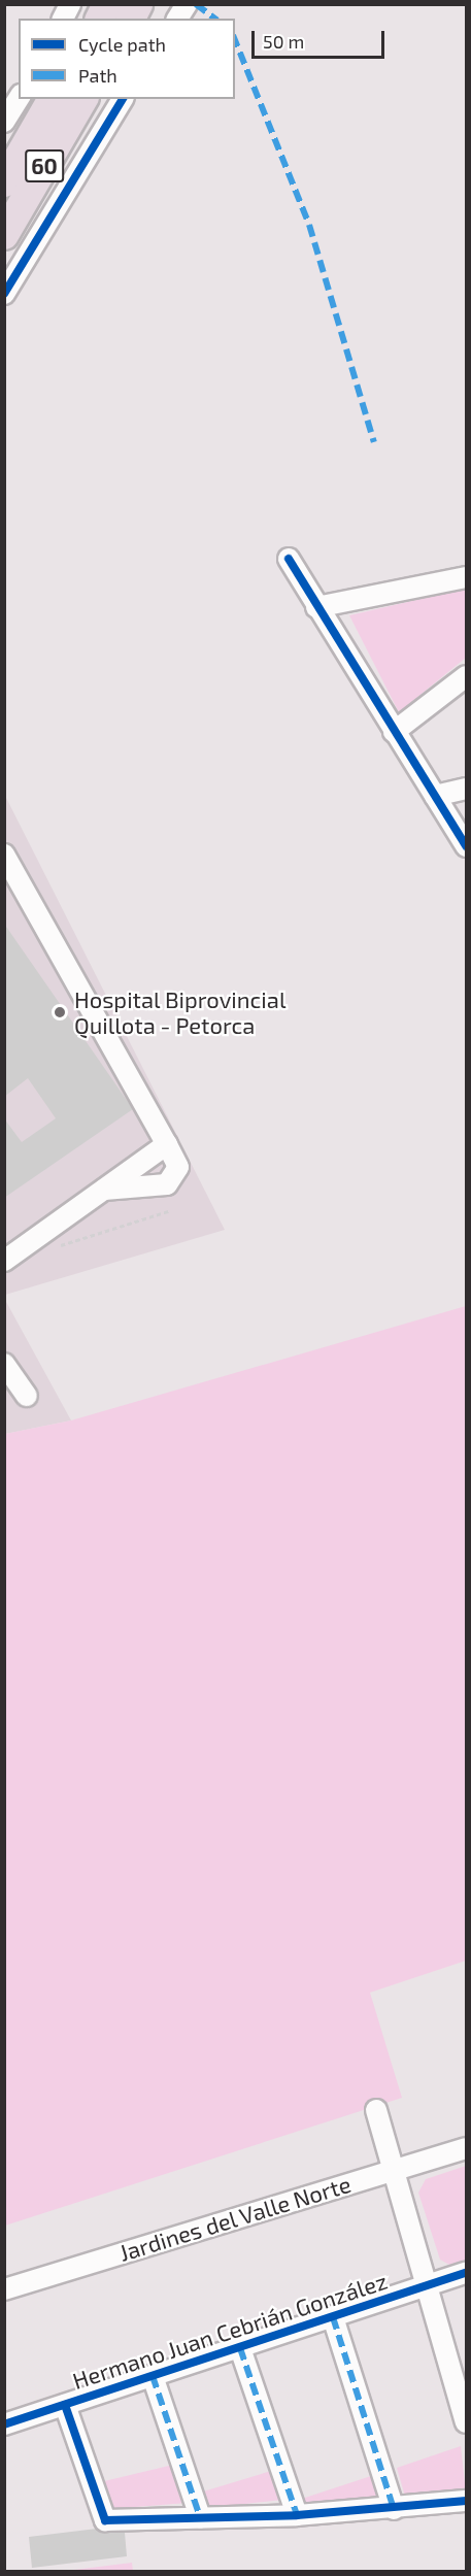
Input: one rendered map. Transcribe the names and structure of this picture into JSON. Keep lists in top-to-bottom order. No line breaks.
{"streets":{"highway":["60"],"street":["Jardines del Valle Norte","Hermano Juan Cebrián González"]},"places":["Hospital Biprovincial Quillota - Petorca"],"legend":["Cycle path","Path"],"scale_bar":"50 m"}
